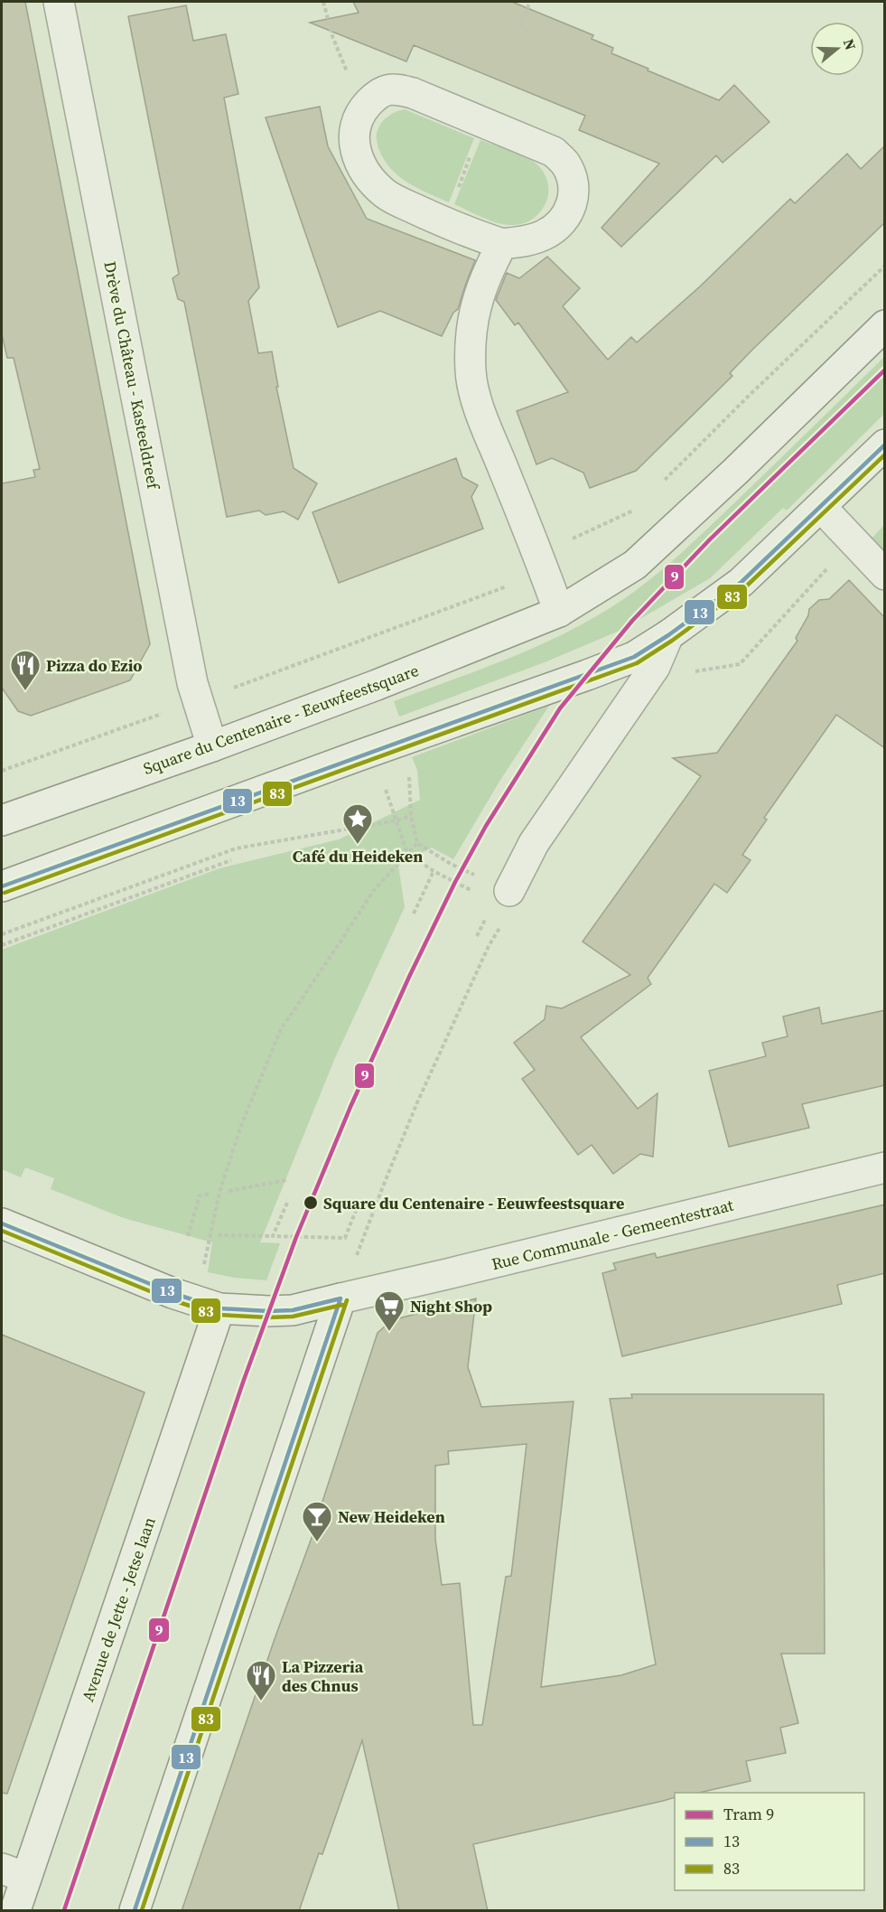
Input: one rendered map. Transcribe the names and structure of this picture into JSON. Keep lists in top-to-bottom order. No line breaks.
{"streets":{"street":["Drève du Château - Kasteeldreef","Square du Centenaire - Eeuwfeestsquare","Rue Communale - Gemeentestraat","Avenue de Jette - Jetse laan"]},"crossings":[["Drève du Château - Kasteeldreef","Square du Centenaire - Eeuwfeestsquare"]],"places":{"restaurant":["Pizza do Ezio","La Pizzeria des Chnus"],"place":["Café du Heideken"],"other":["Square du Centenaire - Eeuwfeestsquare"],"supermarket":["Night Shop"],"bar":["New Heideken"]},"lines":["tram line 9","transit line 13","transit line 83"],"legend":["Tram 9","13","83"],"north":"right"}
